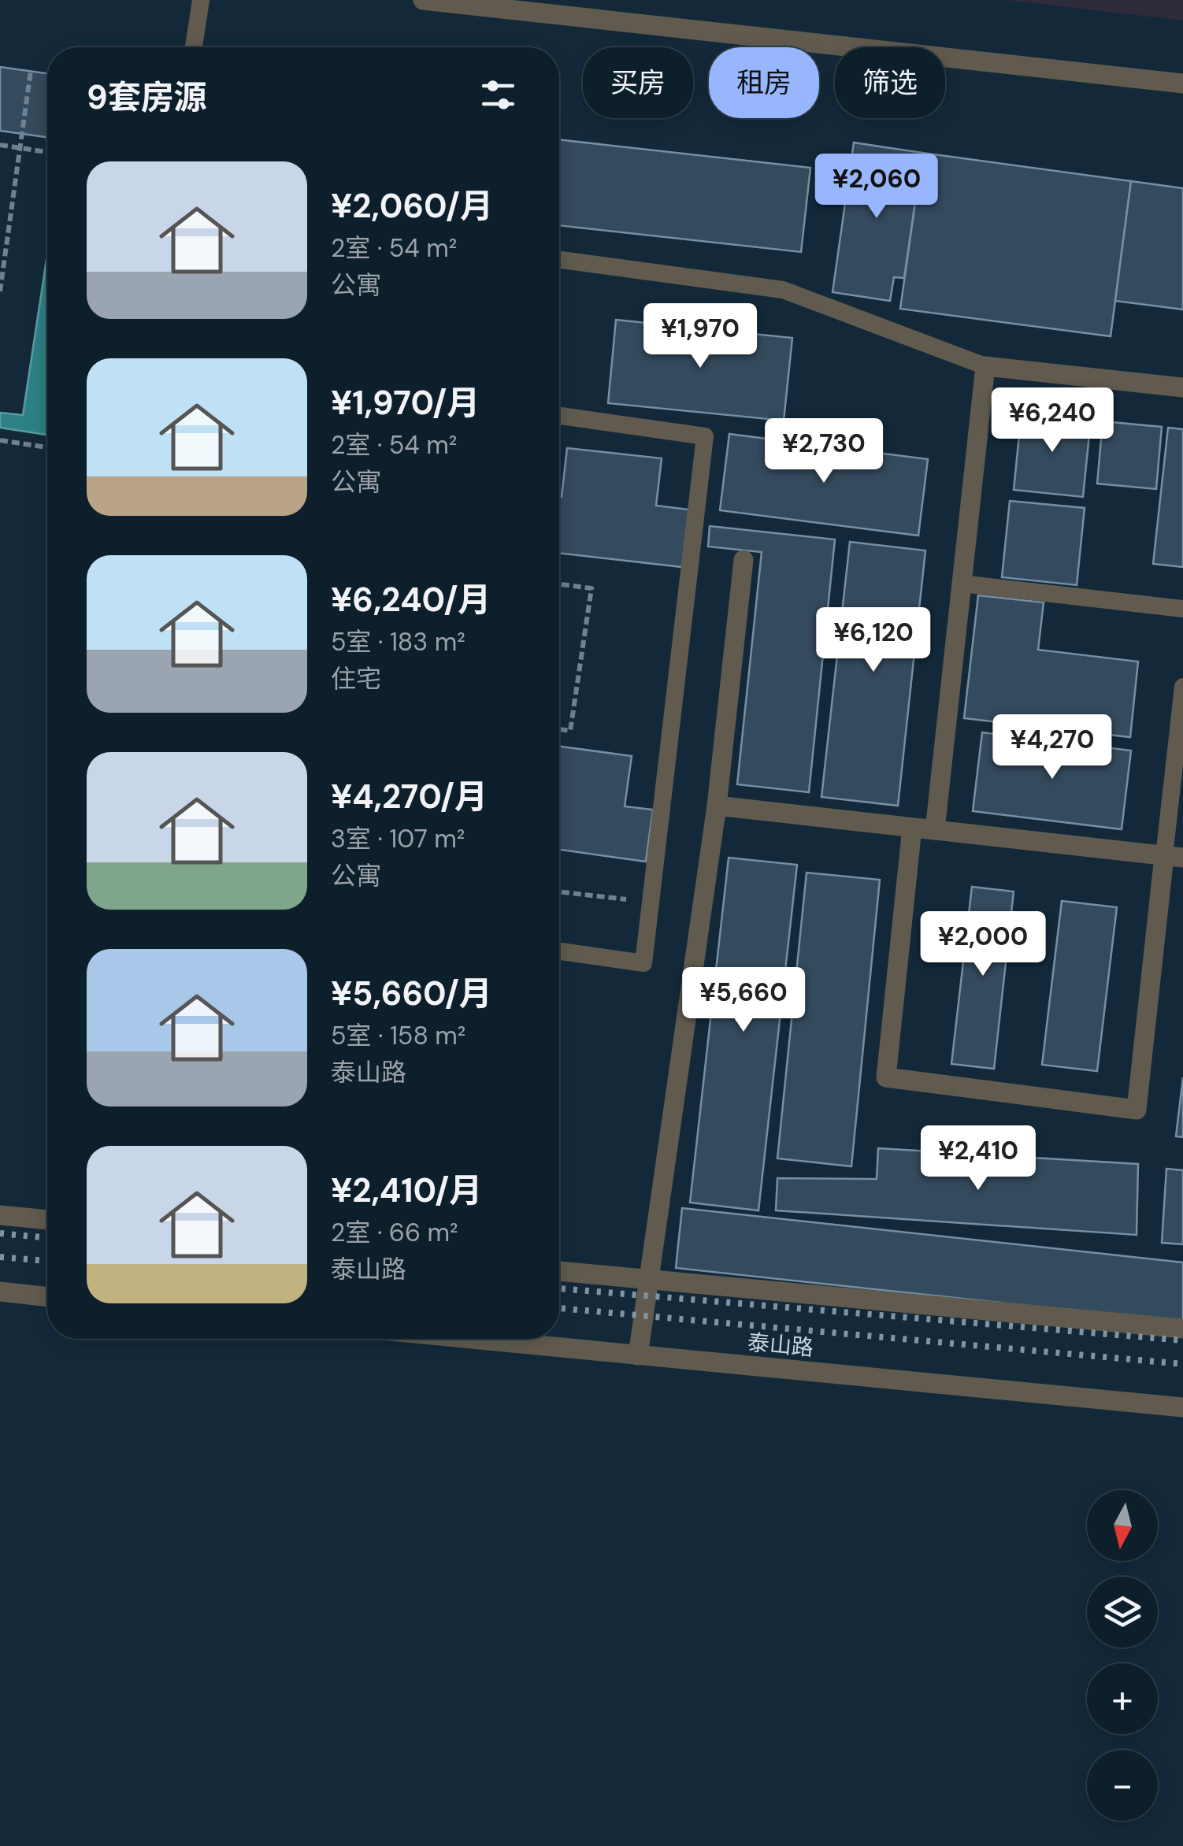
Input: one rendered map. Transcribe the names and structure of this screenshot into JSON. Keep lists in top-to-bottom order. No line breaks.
{"streets":{"street":["泰山路"]},"north":"bottom","page":{"chip":["买房","租房","筛选"],"heading":"9套房源","list":[{"name":"¥2,060/月","note":"2室 · 54 m² · 公寓"},{"name":"¥1,970/月","note":"2室 · 54 m² · 公寓"},{"name":"¥6,240/月","note":"5室 · 183 m² · 住宅"},{"name":"¥4,270/月","note":"3室 · 107 m² · 公寓"},{"name":"¥5,660/月","note":"5室 · 158 m² · 泰山路"},{"name":"¥2,410/月","note":"2室 · 66 m² · 泰山路"}],"price":["¥2,060","¥1,970","¥6,240","¥2,730","¥6,120","¥4,270","¥2,000","¥5,660","¥2,410"],"map_buttons":["+","−"]}}
